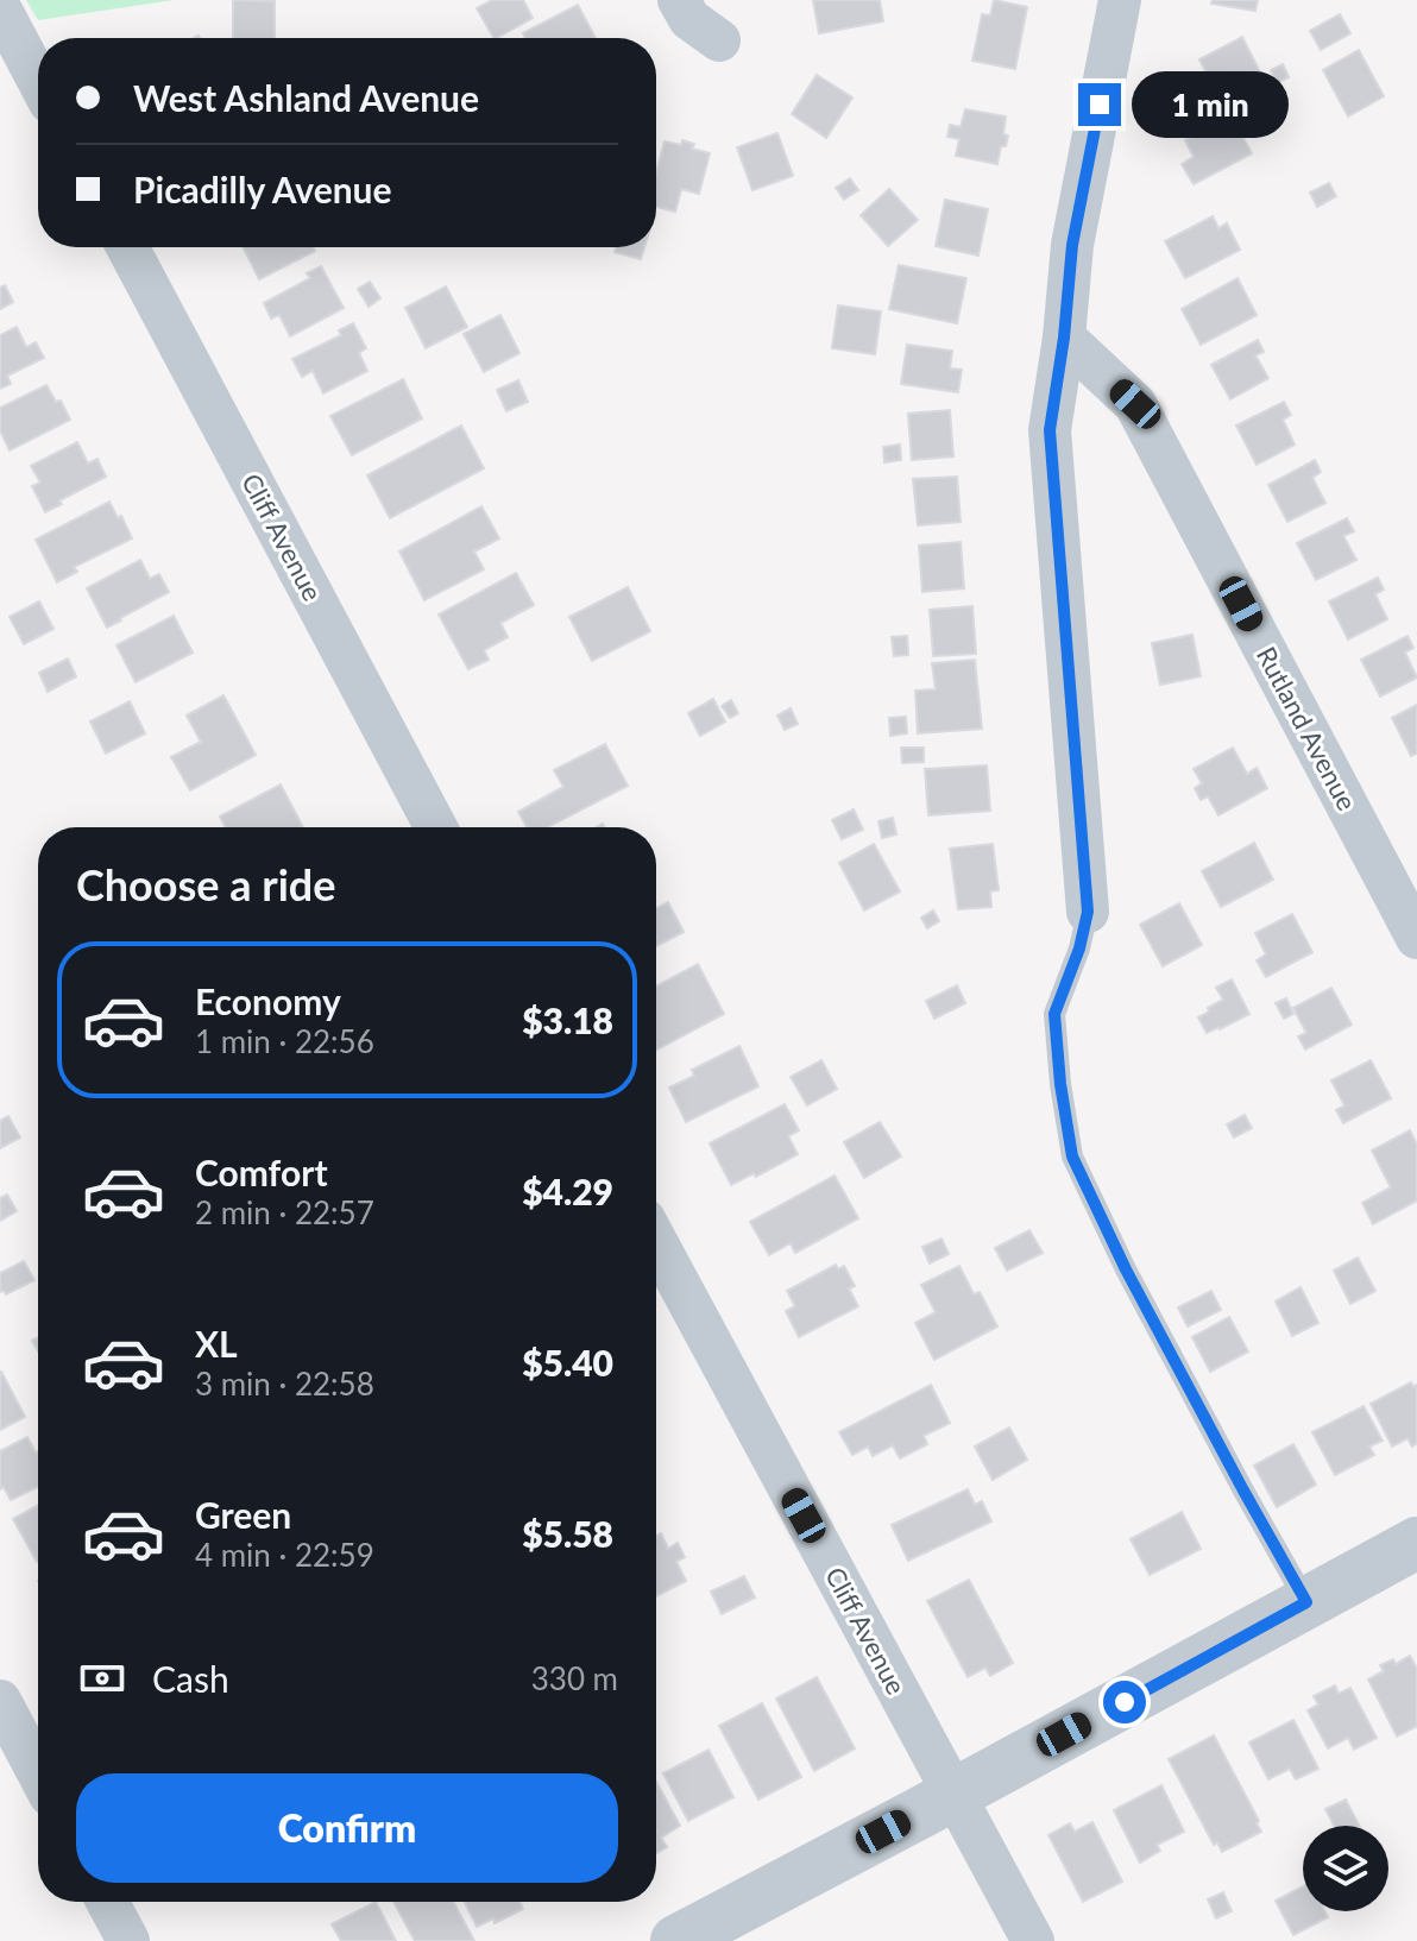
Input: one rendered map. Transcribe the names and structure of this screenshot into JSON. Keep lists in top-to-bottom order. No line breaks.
{"streets":{"street":["Cliff Avenue","Rutland Avenue"]},"page":{"banner":["West Ashland Avenue","Picadilly Avenue"],"bubble":"1 min","heading":"Choose a ride","list":[{"name":"Economy","note":"1 min · 22:56","value":"$3.18"},{"name":"Comfort","note":"2 min · 22:57","value":"$4.29"},{"name":"XL","note":"3 min · 22:58","value":"$5.40"},{"name":"Green","note":"4 min · 22:59","value":"$5.58"}],"pay":["Cash","330 m"],"buttons":"Confirm"}}
